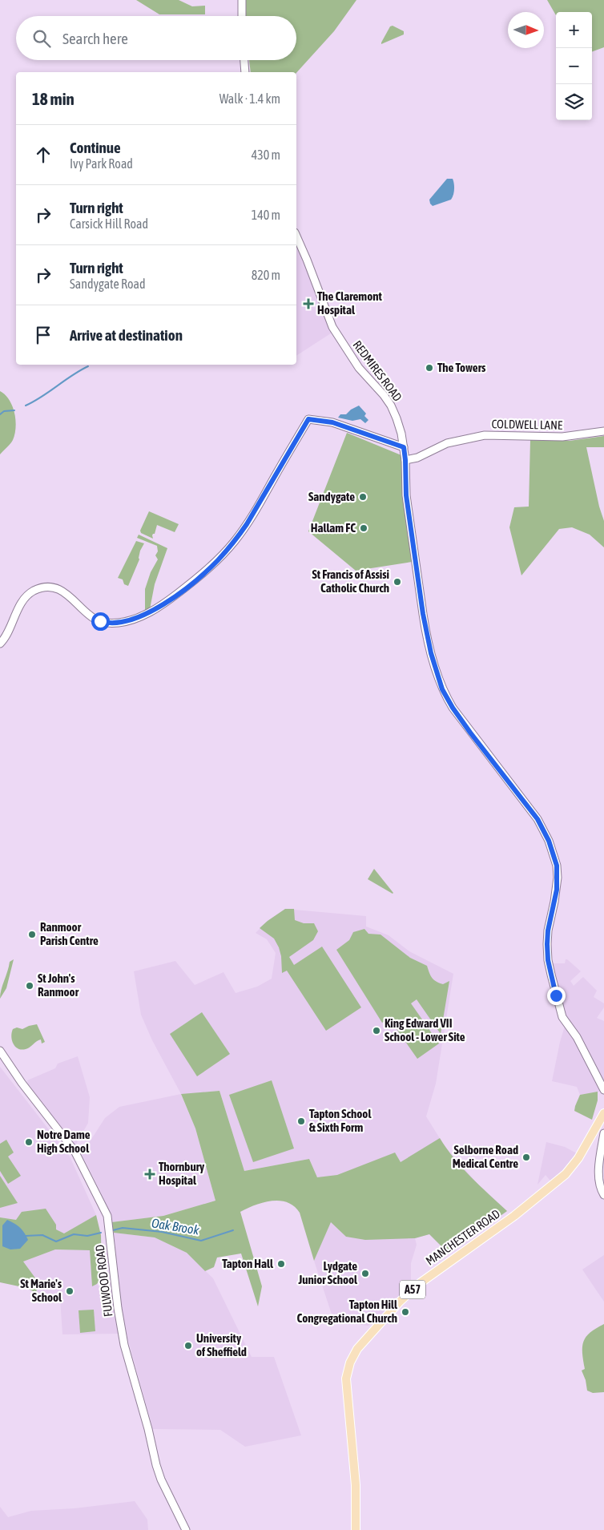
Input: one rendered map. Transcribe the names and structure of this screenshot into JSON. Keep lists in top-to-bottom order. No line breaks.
{"streets":{"main road":["MANCHESTER ROAD","A57"],"street":["REDMIRES ROAD","COLDWELL LANE","FULWOOD ROAD"]},"crossings":[["REDMIRES ROAD","COLDWELL LANE"]],"water":["Oak Brook"],"places":{"health":["The Claremont Hospital","Thornbury Hospital"],"other":["The Towers","Sandygate","Hallam FC","St Francis of Assisi Catholic Church","Ranmoor Parish Centre","St John's Ranmoor","King Edward VII School - Lower Site","Tapton School & Sixth Form","Notre Dame High School","Selborne Road Medical Centre","Tapton Hall","Lydgate Junior School","St Marie's School","Tapton Hill Congregational Church","University of Sheffield"]},"north":"right","page":{"map_buttons":["+","−"],"search":"Search here","heading":["18 min","Walk · 1.4 km"],"list":[["Continue","Ivy Park Road","430 m"],["Turn right","Carsick Hill Road","140 m"],["Turn right","Sandygate Road","820 m"],"Arrive at destination"]}}
